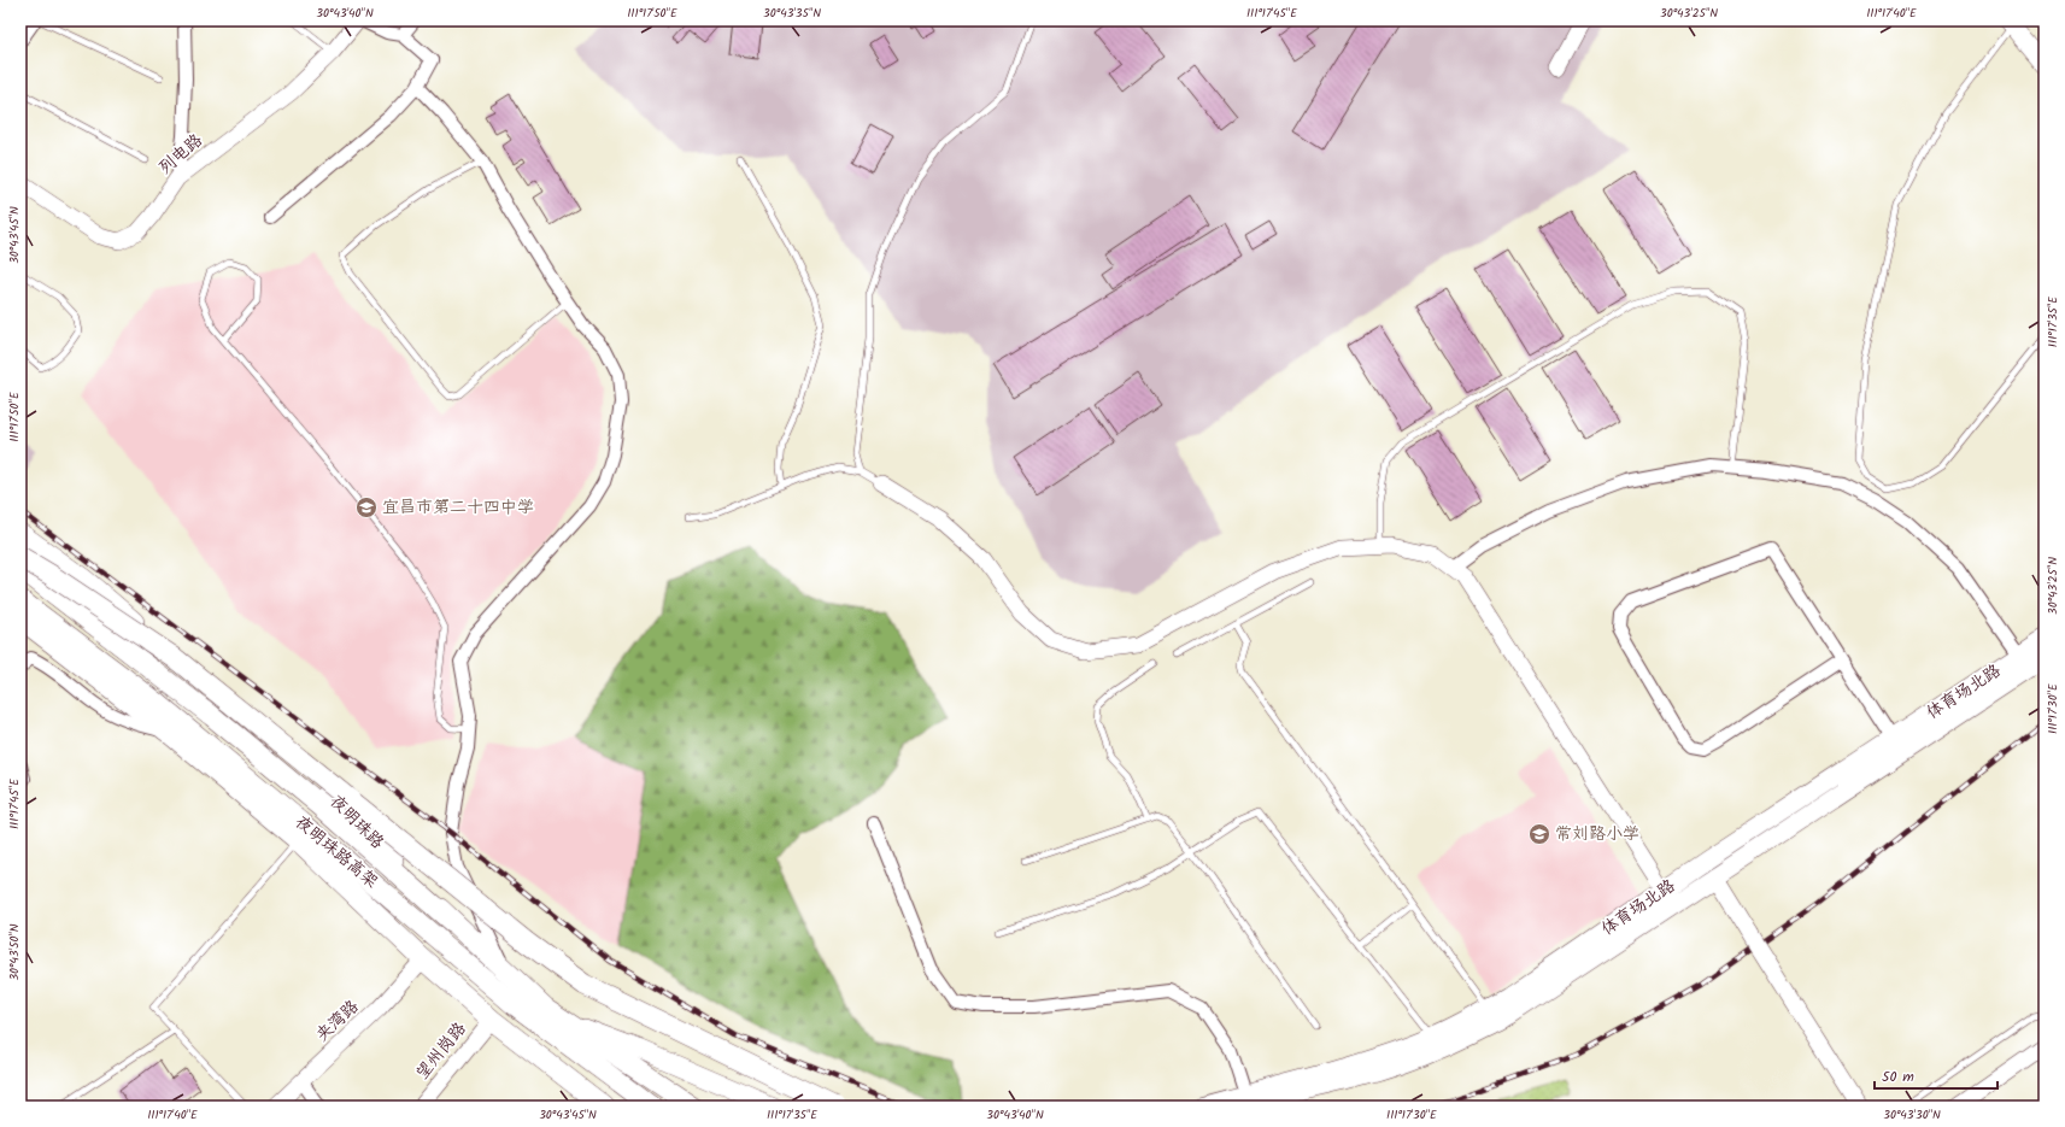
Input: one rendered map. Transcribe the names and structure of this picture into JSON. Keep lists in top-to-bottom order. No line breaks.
{"streets":{"main road":["体育场北路","夜明珠路","夜明珠路高架"],"street":["列电路","夹湾路","望州岗路"]},"crossings":[["夜明珠路","夜明珠路高架"]],"places":{"school or university":["宜昌市第二十四中学","常刘路小学"]},"scale_bar":"50 m","coordinates":["30°43'40\"N","111°17'50\"E","30°43'35\"N","111°17'45\"E","30°43'25\"N","111°17'40\"E","30°43'45\"N","111°17'35\"E","111°17'30\"E","30°43'50\"N","30°43'30\"N"]}
